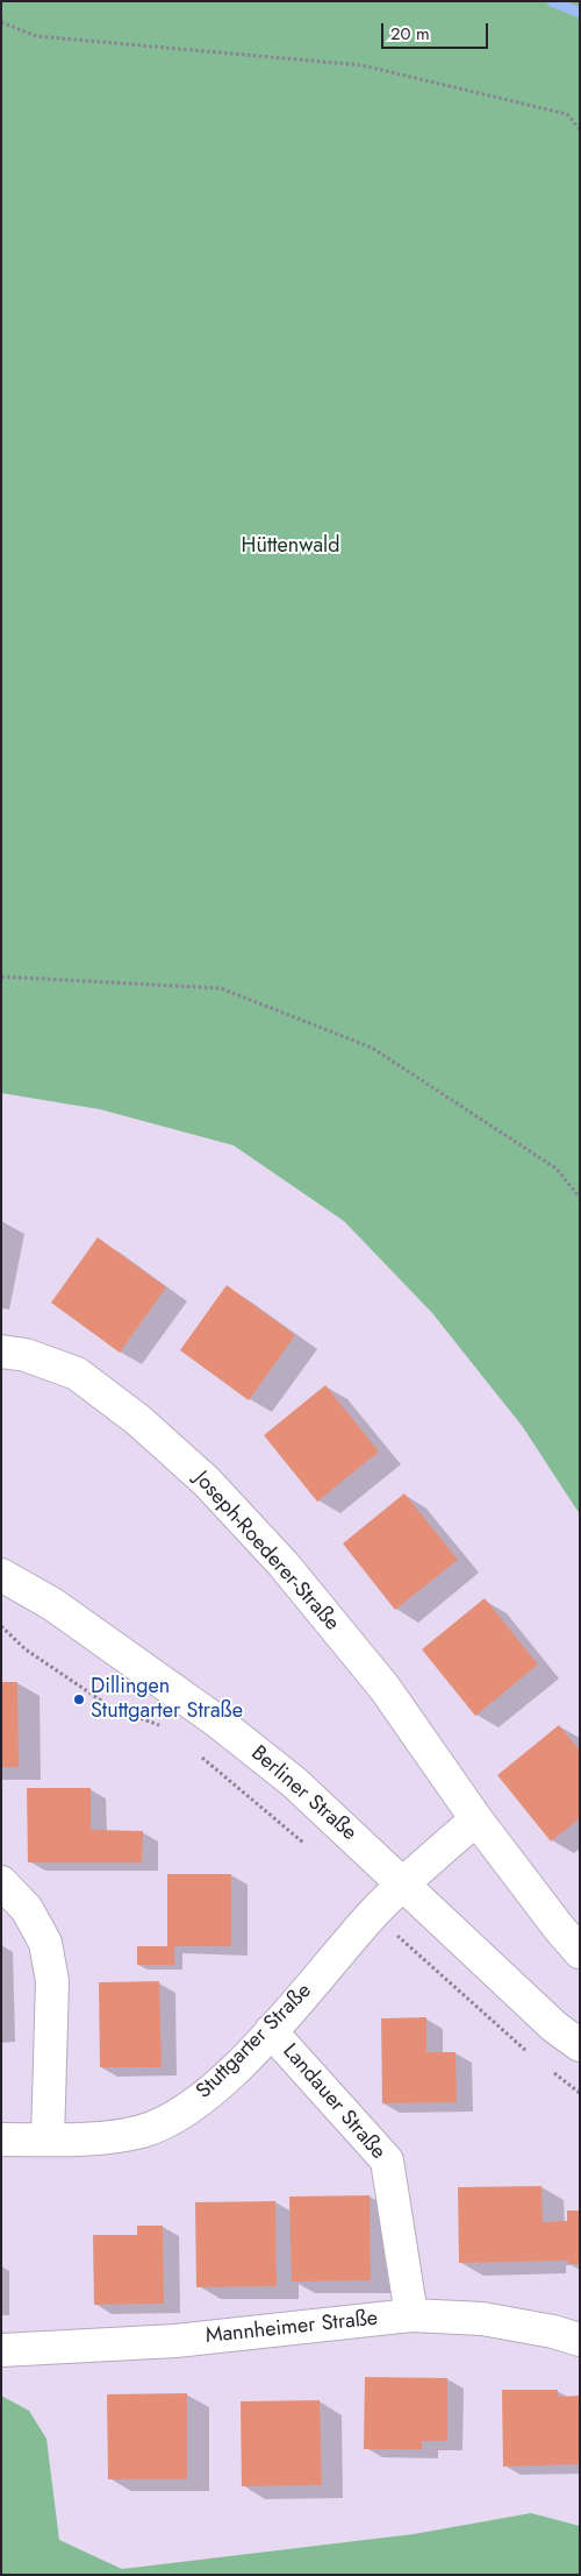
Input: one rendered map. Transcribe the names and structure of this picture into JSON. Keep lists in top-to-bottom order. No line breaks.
{"streets":{"street":["Joseph-Roederer-Straße","Berliner Straße","Stuttgarter Straße","Landauer Straße","Mannheimer Straße"]},"crossings":[["Berliner Straße","Stuttgarter Straße"],["Stuttgarter Straße","Landauer Straße"],["Landauer Straße","Mannheimer Straße"]],"parks":["Hüttenwald"],"places":["Dillingen Stuttgarter Straße"],"scale_bar":"20 m"}
